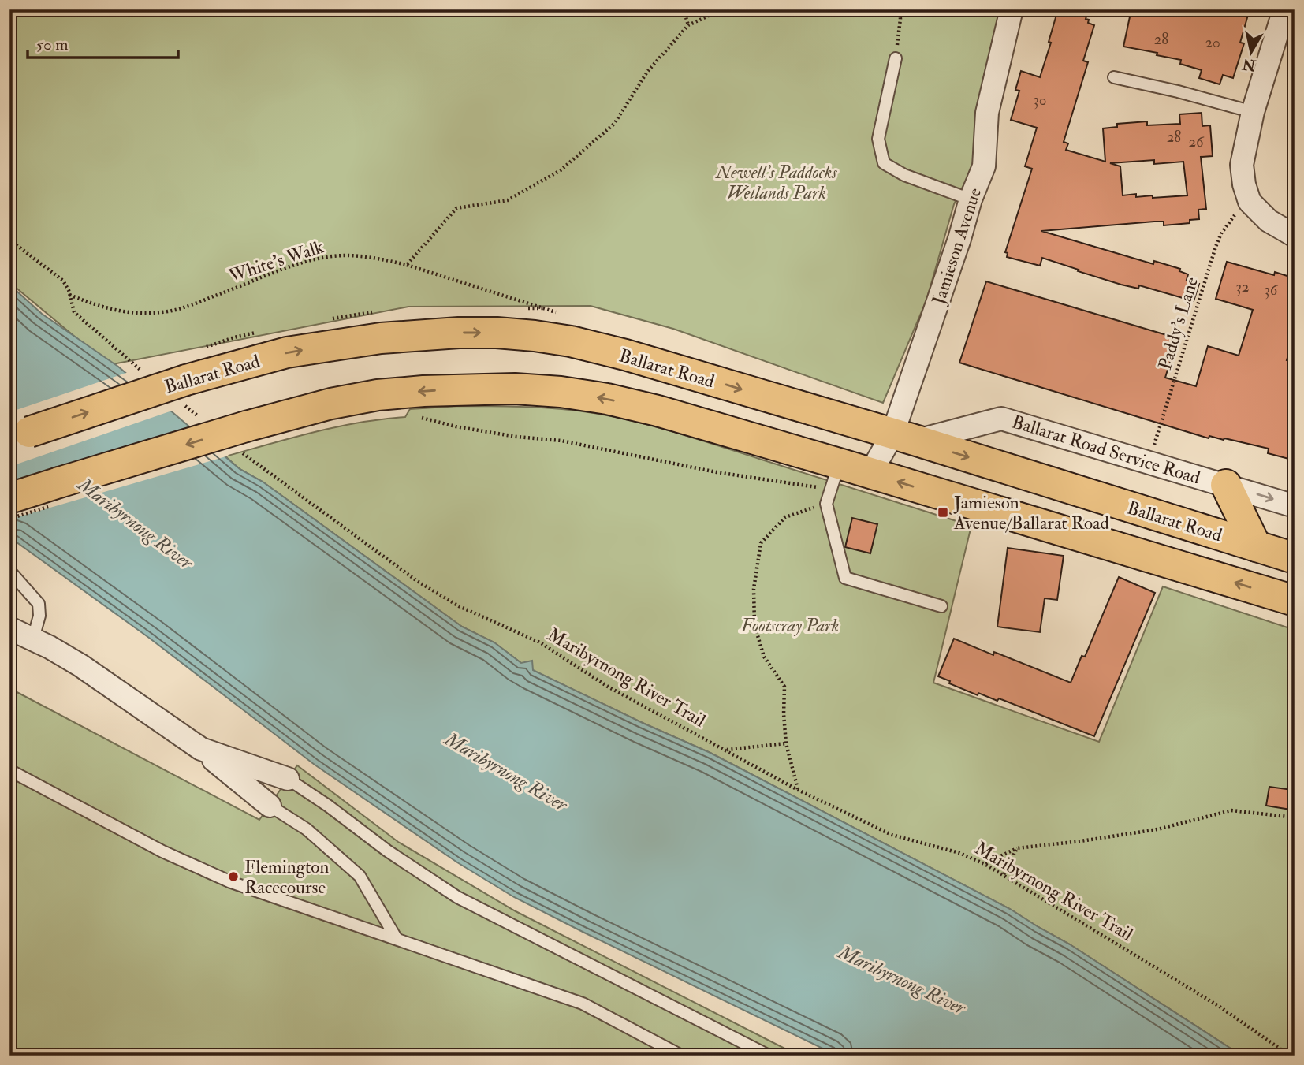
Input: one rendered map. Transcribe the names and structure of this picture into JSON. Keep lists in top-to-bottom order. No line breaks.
{"streets":{"highway":["Ballarat Road"],"street":["Jamieson Avenue","Ballarat Road Service Road"],"path":["White's Walk","Paddy's Lane","Maribyrnong River Trail"]},"crossings":[["Jamieson Avenue","Ballarat Road"],["Jamieson Avenue","Ballarat Road Service Road"],["Paddy's Lane","Ballarat Road Service Road"],["Ballarat Road","Ballarat Road Service Road"]],"water":["Maribyrnong River"],"parks":["Newell's Paddocks Wetlands Park","Footscray Park"],"places":{"transit":["Jamieson Avenue/Ballarat Road"],"other":["Flemington Racecourse"]},"house_numbers":["28","20","30","28","26","32","36"],"scale_bar":"50 m","north":"bottom"}
